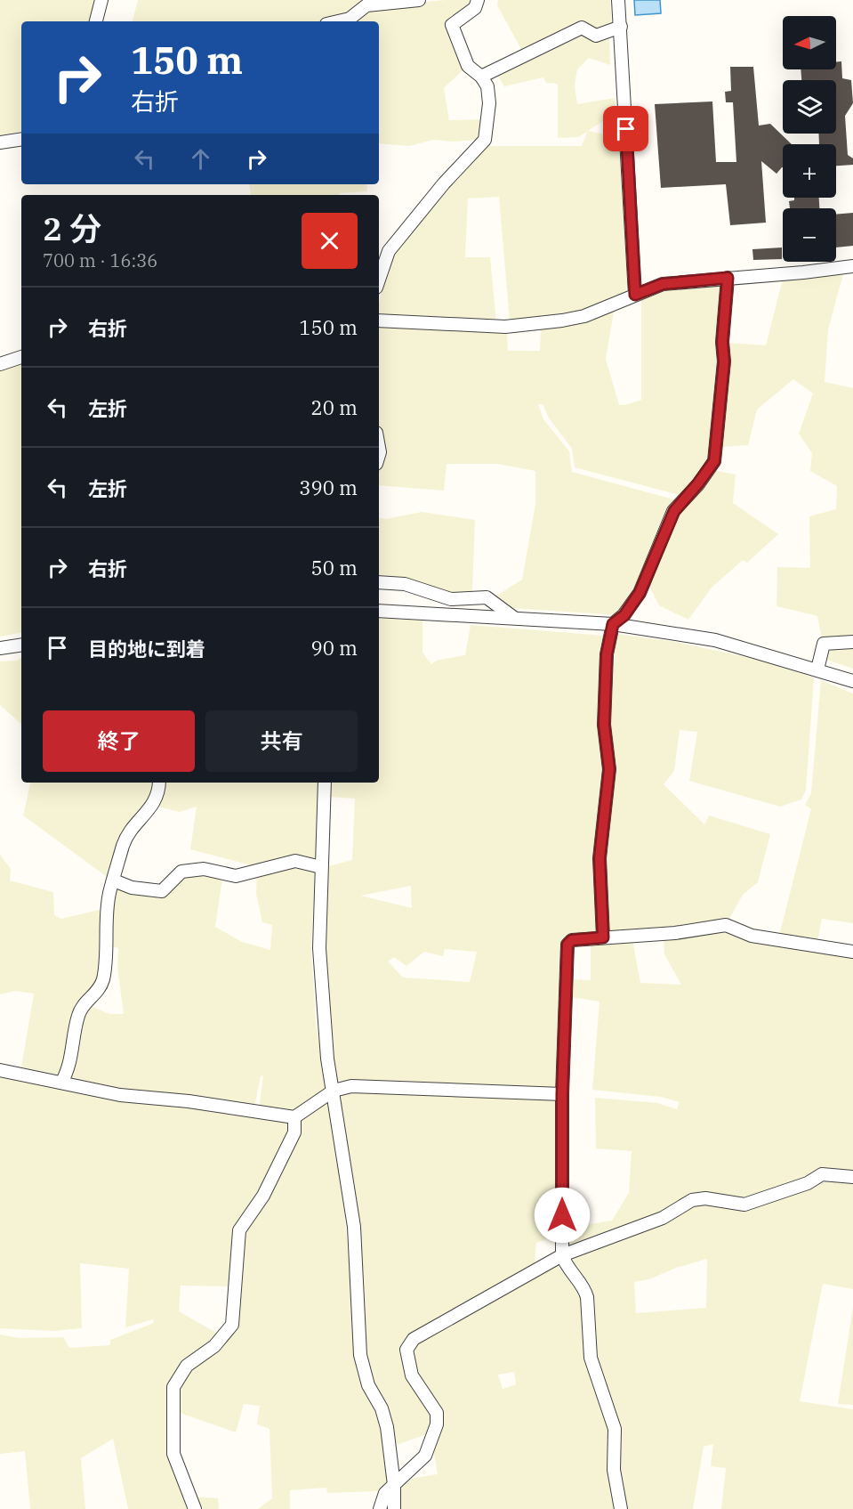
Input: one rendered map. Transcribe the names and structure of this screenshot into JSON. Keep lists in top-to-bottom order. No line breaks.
{"north":"left","page":{"map_buttons":["+","−"],"turn":["150 m","右折"],"heading":["2 分","700 m · 16:36"],"list":[{"name":"右折","value":"150 m"},{"name":"左折","value":"20 m"},{"name":"左折","value":"390 m"},{"name":"右折","value":"50 m"},{"name":"目的地に到着","value":"90 m"}],"buttons":["終了","共有"]}}
